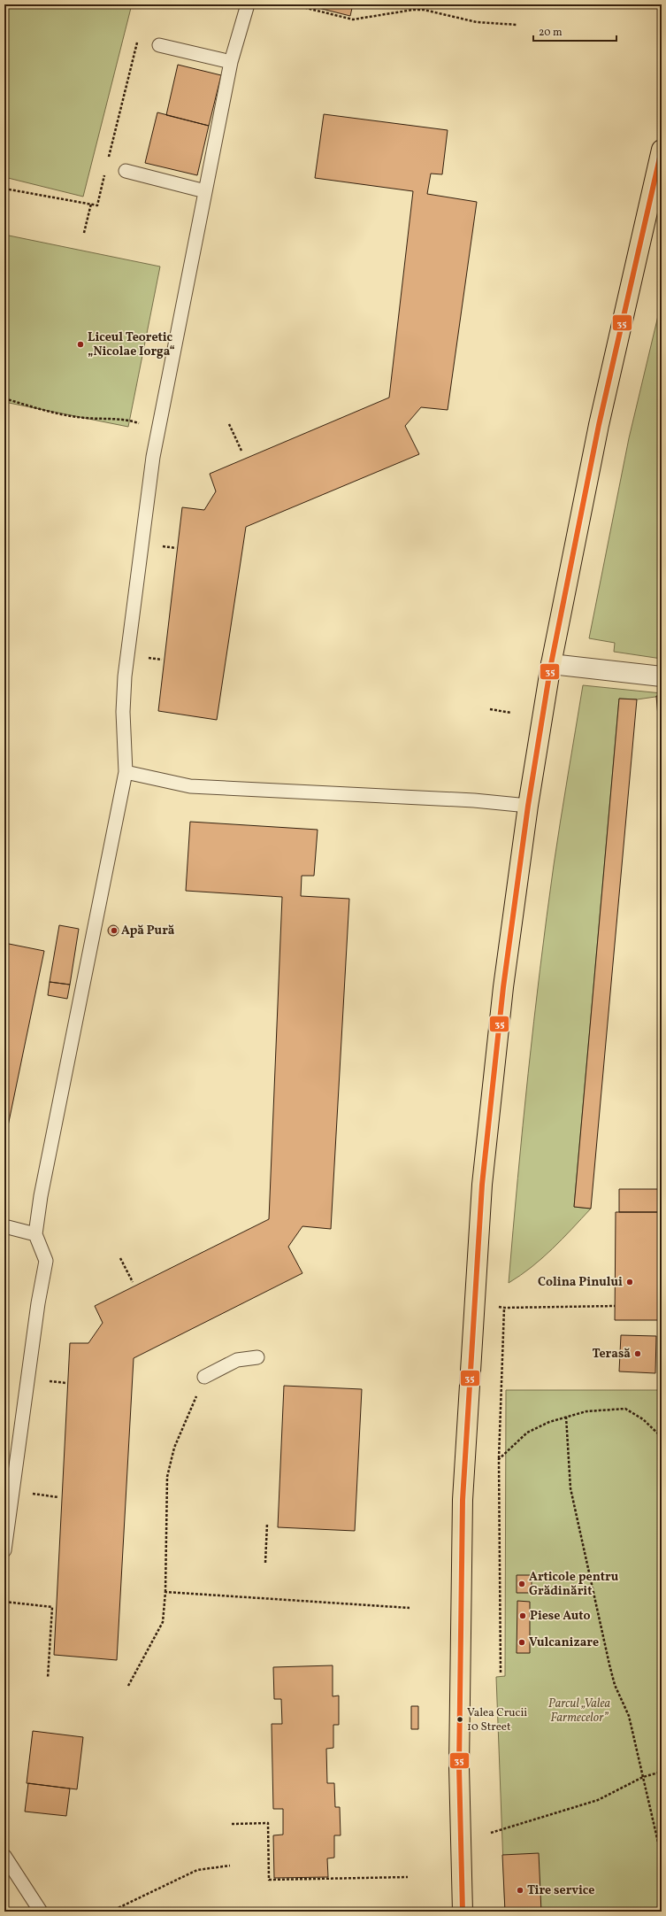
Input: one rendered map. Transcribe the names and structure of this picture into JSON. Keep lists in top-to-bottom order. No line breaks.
{"parks":["Parcul „Valea Farmecelor”"],"places":["Liceul Teoretic „Nicolae Iorga“","Apă Pură","Colina Pinului","Terasă","Articole pentru Grădinărit","Piese Auto","Vulcanizare","Valea Crucii 10 Street","Tire service"],"lines":["transit line 35"],"scale_bar":"20 m"}
